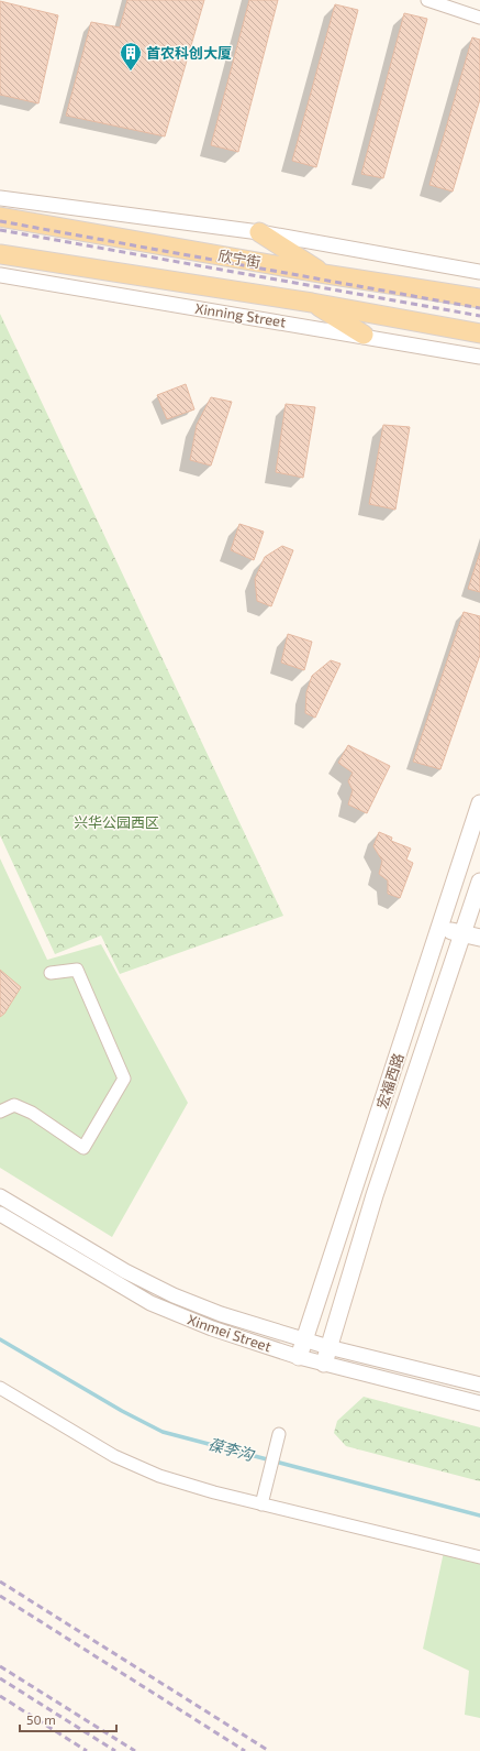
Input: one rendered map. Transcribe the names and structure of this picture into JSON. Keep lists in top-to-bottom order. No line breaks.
{"streets":{"main road":["欣宁街","宏福西路"],"street":["Xinning Street","Xinmei Street"]},"crossings":[["宏福西路","Xinmei Street"]],"water":["葆李沟"],"parks":["兴华公园西区"],"places":{"building":["首农科创大厦"]},"scale_bar":"50 m"}
